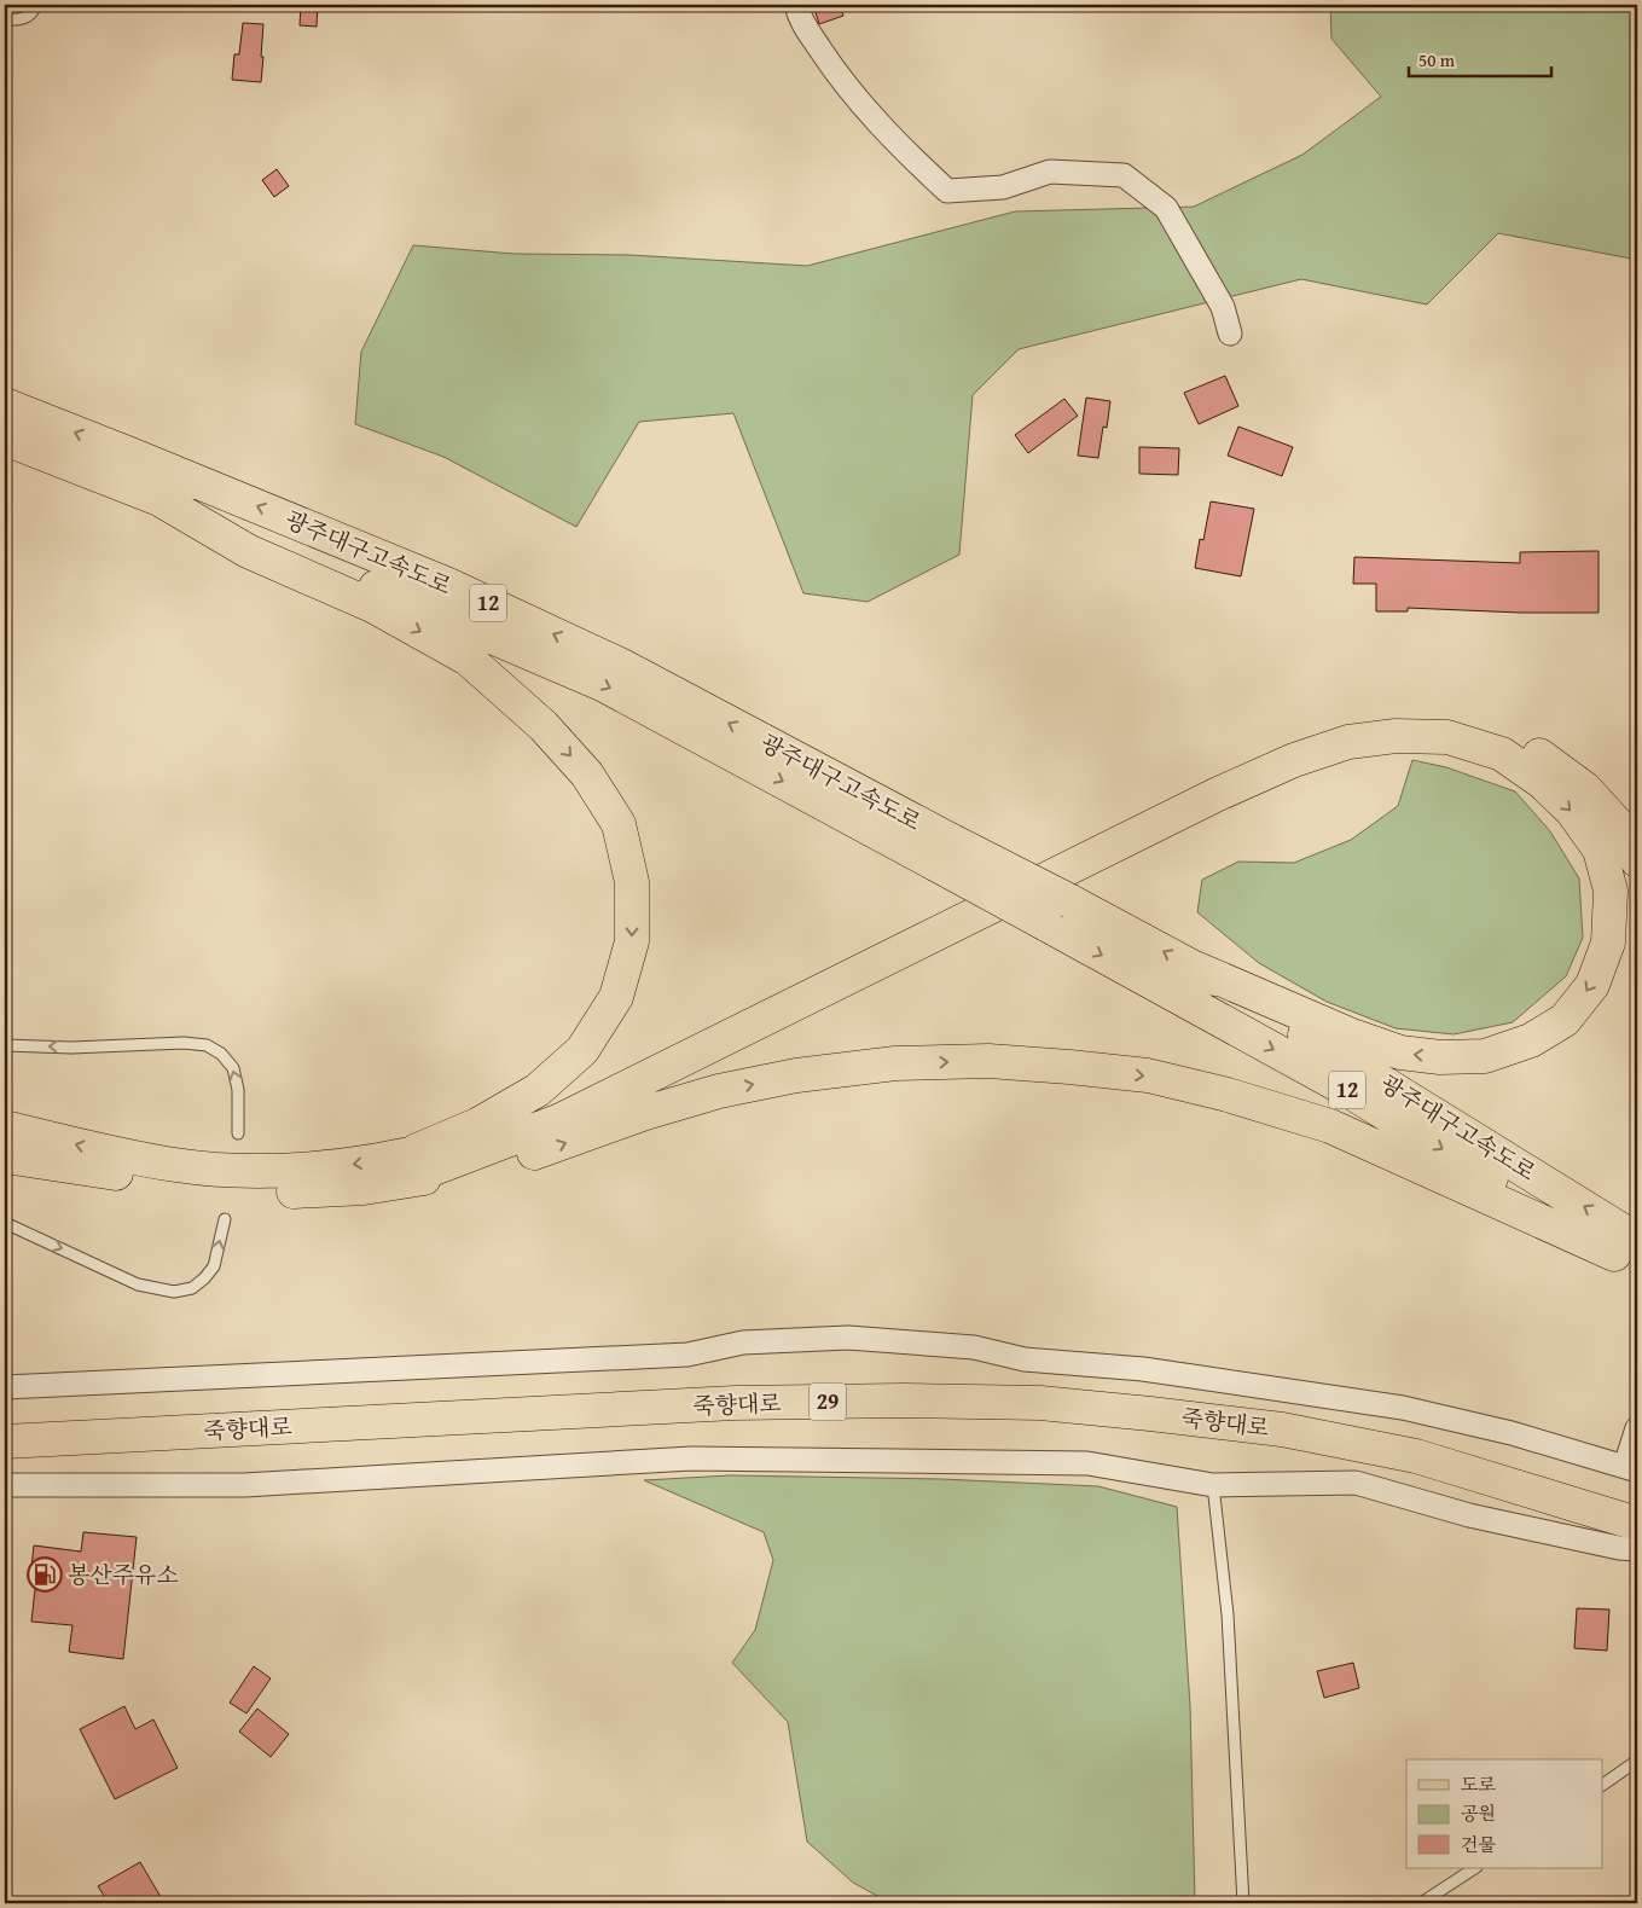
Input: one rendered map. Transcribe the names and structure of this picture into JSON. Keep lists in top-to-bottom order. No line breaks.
{"streets":{"main road":["광주대구고속도로","12","29","죽향대로"]},"places":{"fuel station":["봉산주유소"]},"legend":["도로","공원","건물"],"scale_bar":"50 m"}
